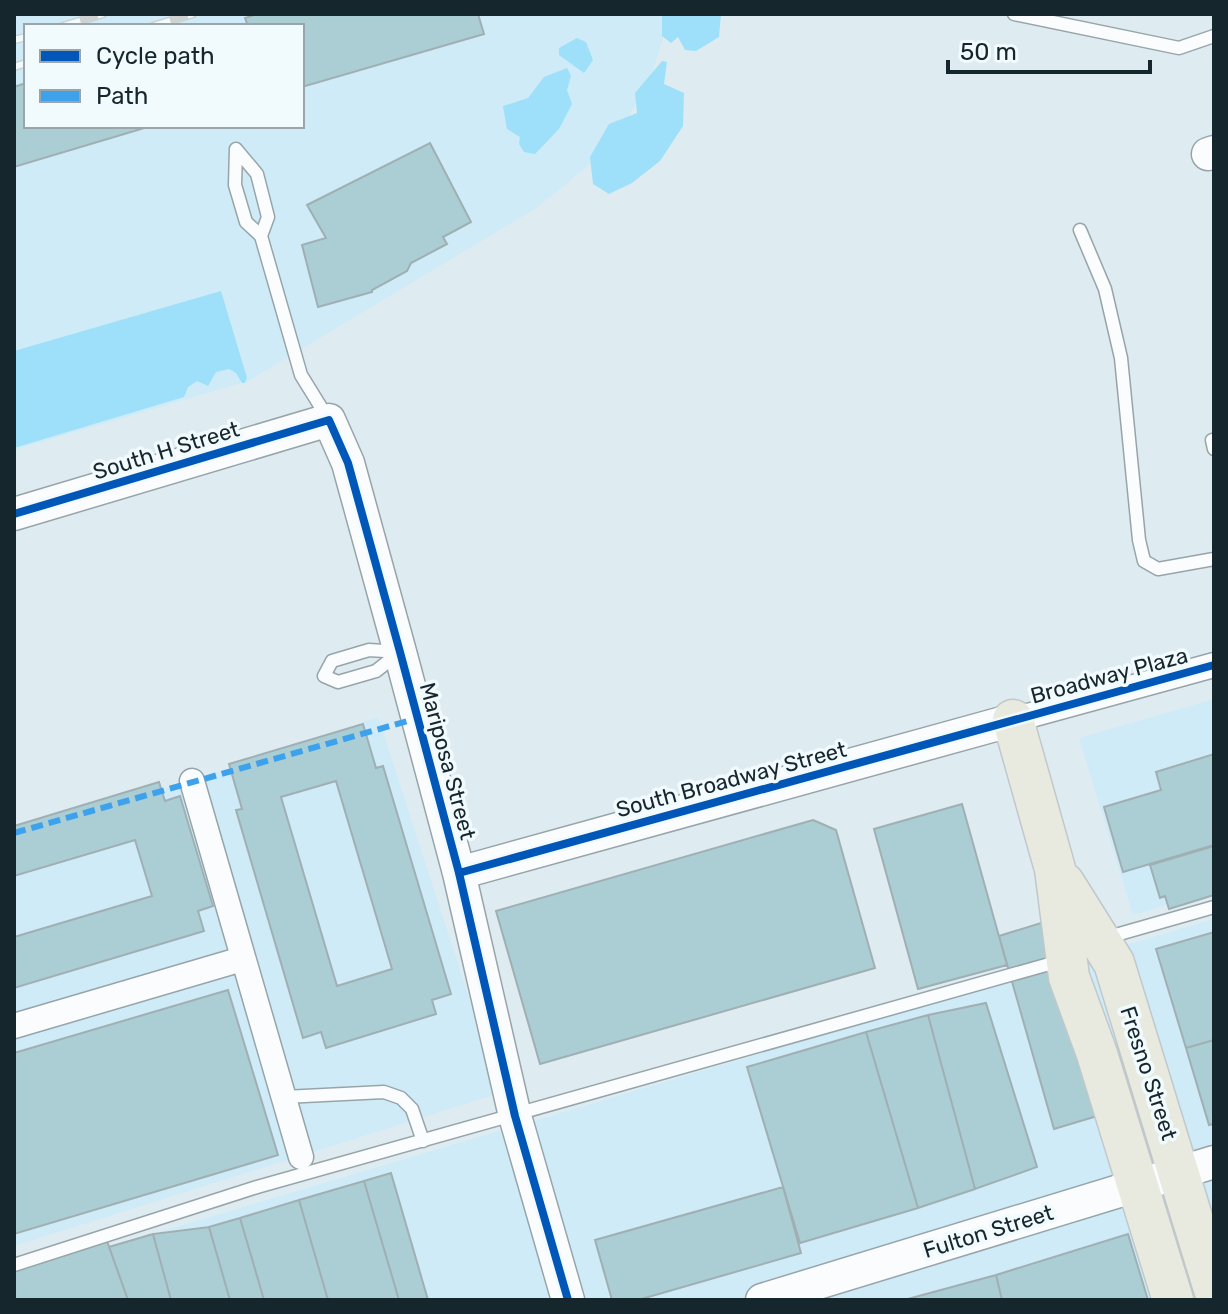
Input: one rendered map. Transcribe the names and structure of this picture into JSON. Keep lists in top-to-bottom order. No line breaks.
{"streets":{"main road":["Fresno Street"],"street":["South H Street","Broadway Plaza","Mariposa Street","South Broadway Street","Fulton Street"]},"crossings":[["South H Street","Mariposa Street"],["Broadway Plaza","South Broadway Street"],["Broadway Plaza","Fresno Street"],["Mariposa Street","South Broadway Street"],["South Broadway Street","Fresno Street"],["Fresno Street","Fulton Street"]],"legend":["Cycle path","Path"],"scale_bar":"50 m"}
